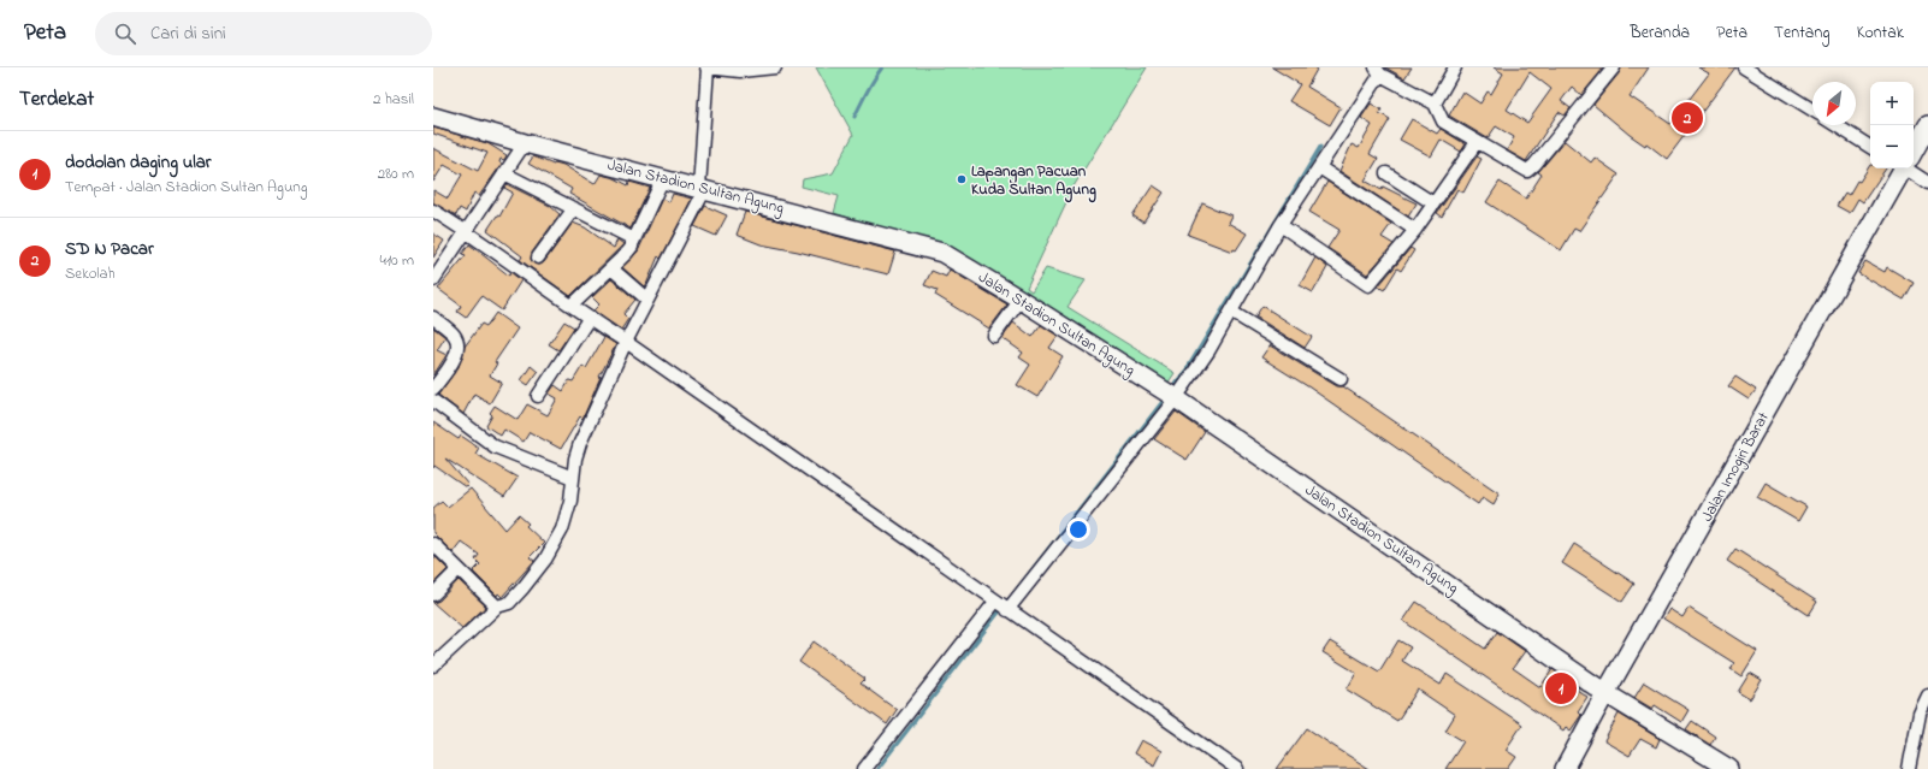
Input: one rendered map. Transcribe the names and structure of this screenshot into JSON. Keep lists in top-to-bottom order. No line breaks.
{"streets":{"main road":["Jalan Stadion Sultan Agung","Jalan Imogiri Barat"]},"crossings":[["Jalan Stadion Sultan Agung","Jalan Imogiri Barat"]],"places":["Lapangan Pacuan Kuda Sultan Agung"],"north":"bottom left","page":{"header":"Peta","search":"Cari di sini","nav":["Beranda","Peta","Tentang","Kontak"],"heading":["Terdekat","2 hasil"],"map_buttons":["+","−"],"pins":["2","1"],"list":[{"mark":"1","name":"dodolan daging ular","note":"Tempat · Jalan Stadion Sultan Agung","value":"280 m"},{"mark":"2","name":"SD N Pacar","note":"Sekolah","value":"410 m"}]}}
